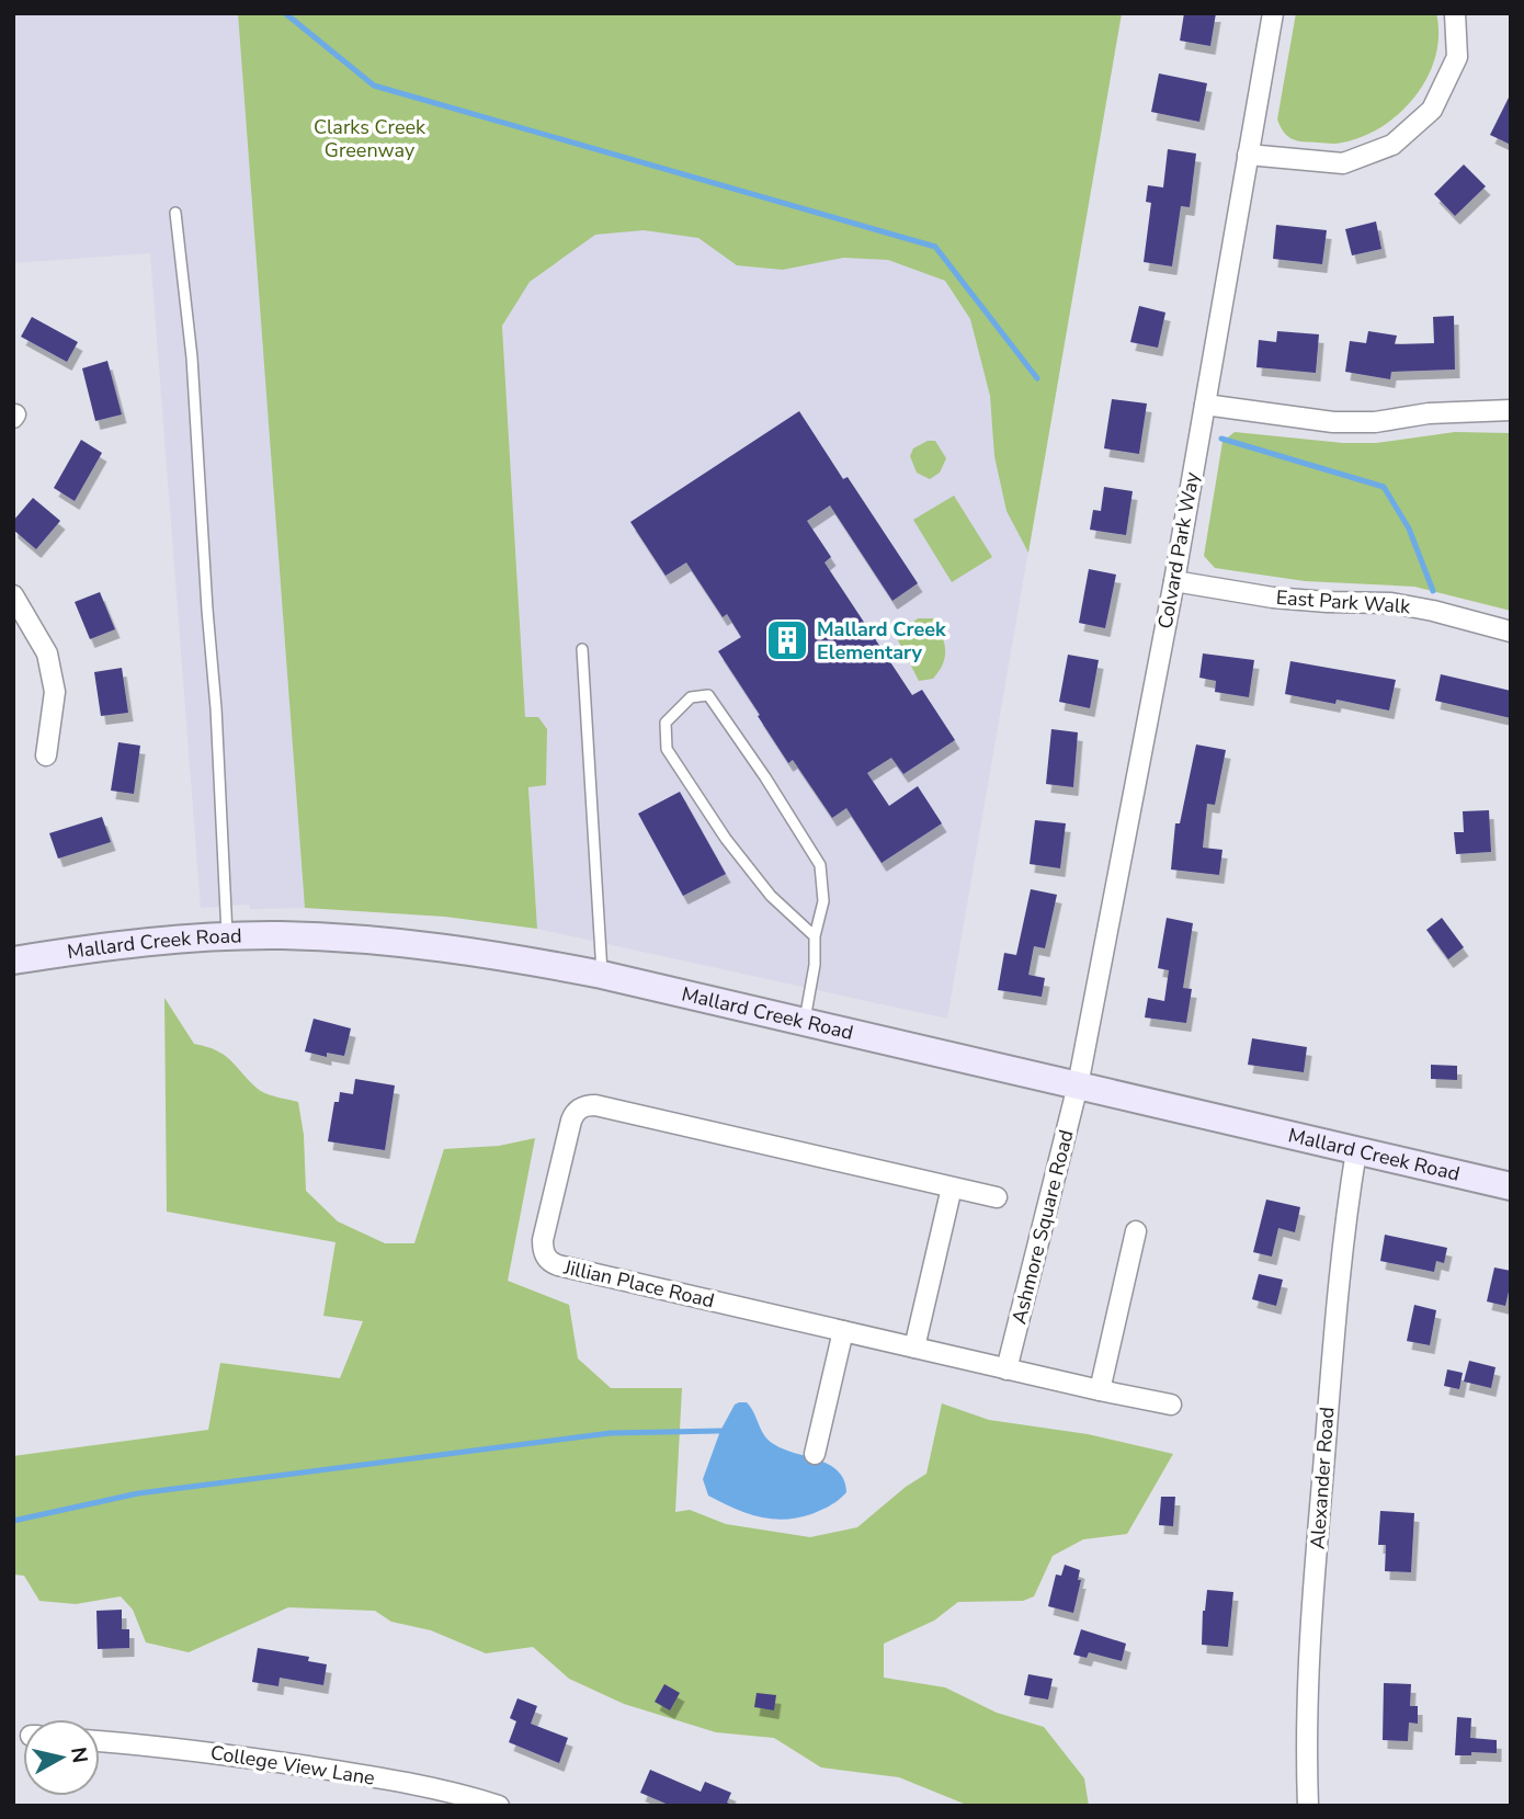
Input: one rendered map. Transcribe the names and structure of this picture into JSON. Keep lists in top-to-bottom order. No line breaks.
{"streets":{"main road":["Mallard Creek Road"],"street":["Colvard Park Way","East Park Walk","Ashmore Square Road","Jillian Place Road","Alexander Road","College View Lane"]},"crossings":[["Colvard Park Way","East Park Walk"],["Colvard Park Way","Mallard Creek Road"],["Colvard Park Way","Ashmore Square Road"],["Mallard Creek Road","Ashmore Square Road"],["Mallard Creek Road","Alexander Road"],["Ashmore Square Road","Jillian Place Road"]],"parks":["Clarks Creek Greenway"],"places":{"building":["Mallard Creek Elementary"]},"north":"right"}
